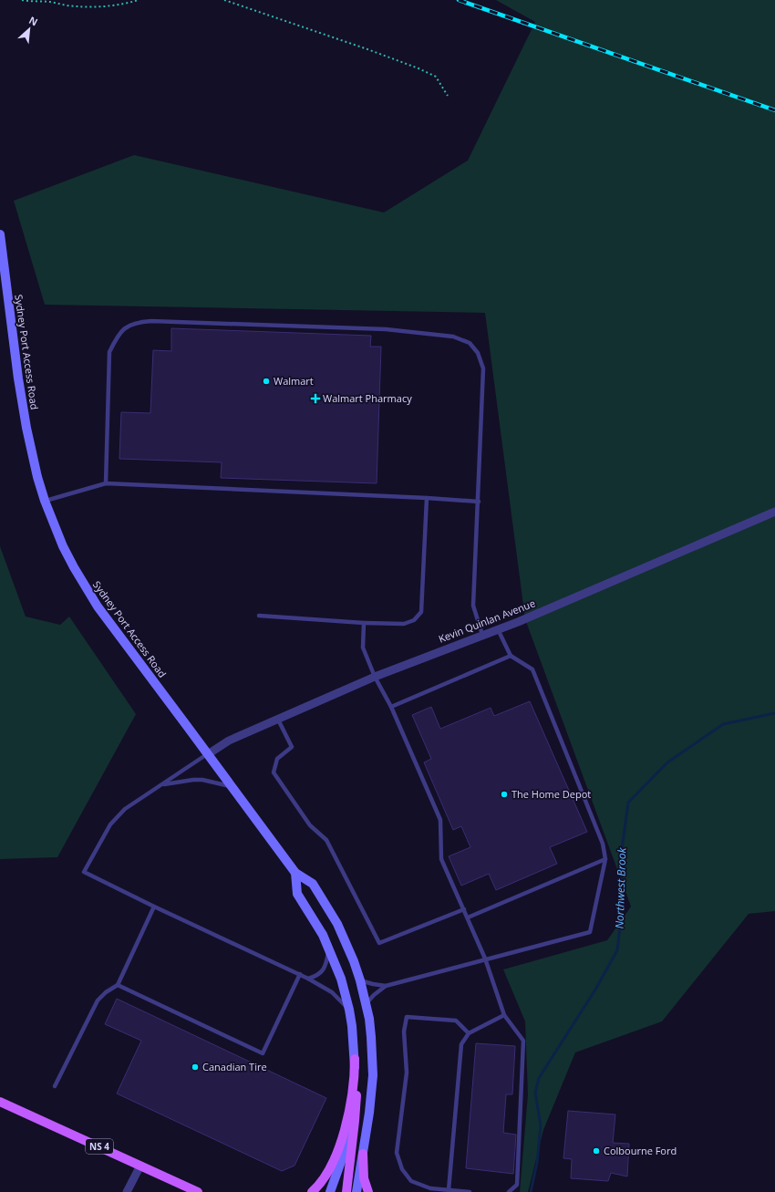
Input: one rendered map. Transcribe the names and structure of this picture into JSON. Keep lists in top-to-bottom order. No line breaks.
{"streets":{"main road":["Sydney Port Access Road","NS 4"],"street":["Kevin Quinlan Avenue"]},"crossings":[["Sydney Port Access Road","Kevin Quinlan Avenue"]],"water":["Northwest Brook"],"places":{"other":["Walmart","The Home Depot","Canadian Tire","Colbourne Ford"],"health":["Walmart Pharmacy"]},"north":"top right"}
